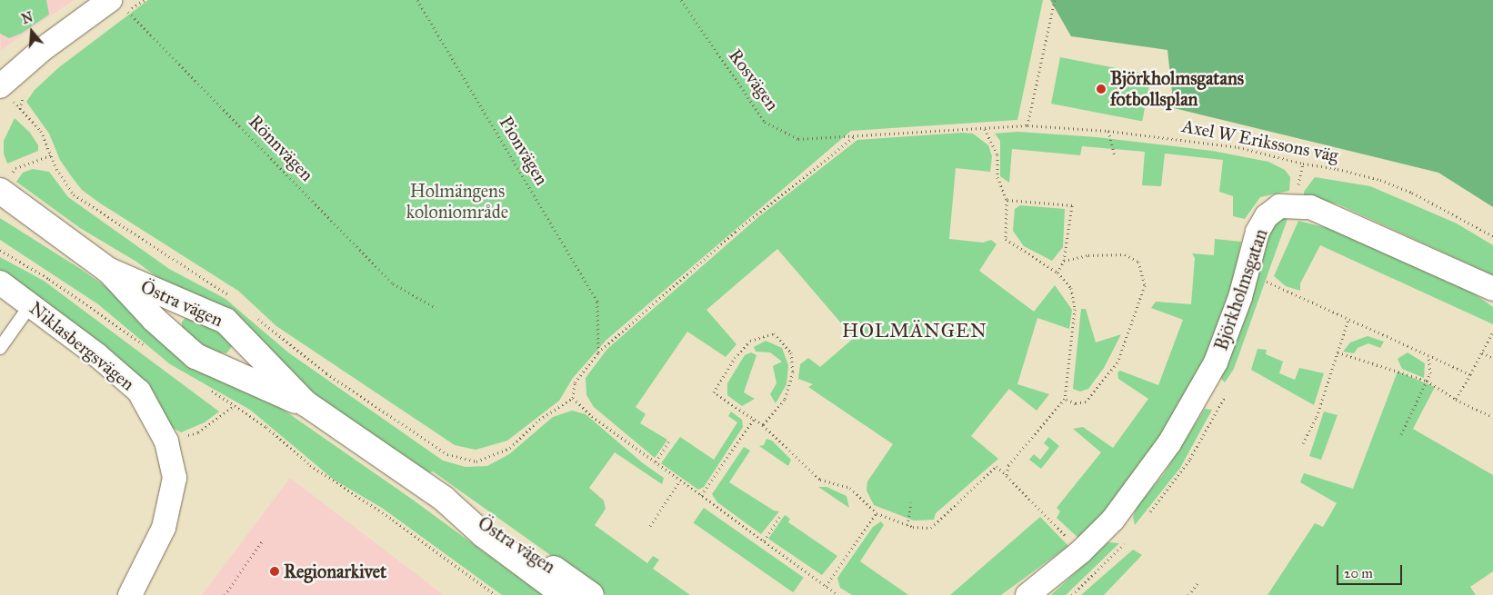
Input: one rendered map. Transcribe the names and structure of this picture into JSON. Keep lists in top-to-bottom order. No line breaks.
{"streets":{"street":["Björkholmsgatan","Östra vägen","Niklasbergsvägen"],"path":["Rosvägen","Axel W Erikssons väg","Rönnvägen","Pionvägen"]},"crossings":[["Rosvägen","Axel W Erikssons väg"]],"districts":["HOLMÄNGEN"],"parks":["Holmängens koloniområde"],"places":["Björkholmsgatans fotbollsplan","Regionarkivet"],"scale_bar":"20 m","north":"top"}
